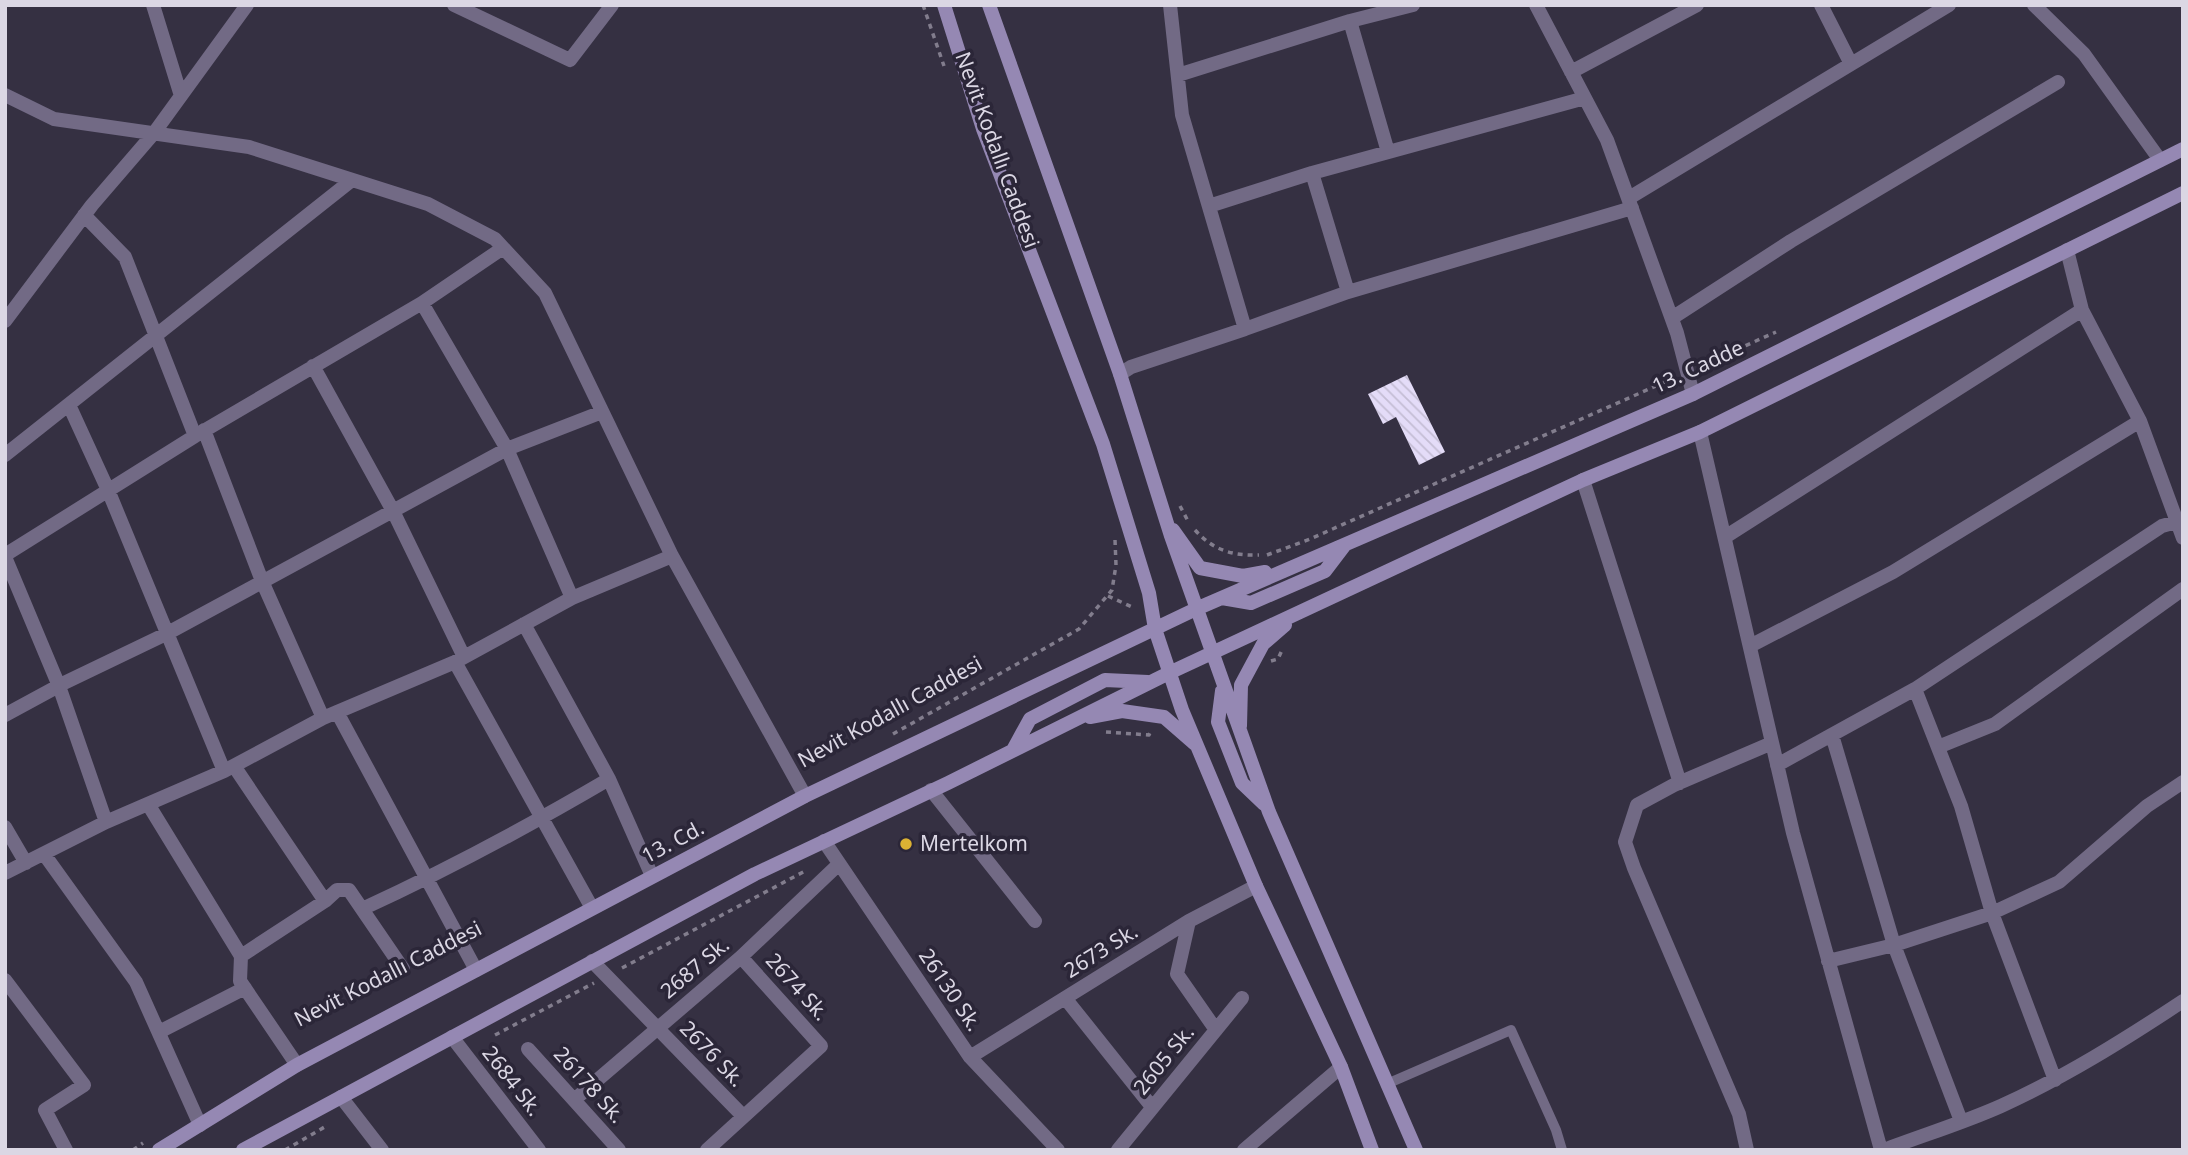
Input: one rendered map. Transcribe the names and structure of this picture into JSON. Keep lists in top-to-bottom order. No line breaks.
{"streets":{"main road":["Nevit Kodallı Caddesi","13. Cadde","13. Cd."],"street":["2673 Sk.","2687 Sk.","2674 Sk.","26130 Sk.","2676 Sk.","2605 Sk.","2684 Sk.","26178 Sk."]},"crossings":[["Nevit Kodallı Caddesi","13. Cd."],["Nevit Kodallı Caddesi","2673 Sk."],["13. Cadde","13. Cd."],["2673 Sk.","26130 Sk."],["2687 Sk.","2674 Sk."],["2687 Sk.","26130 Sk."],["2687 Sk.","2676 Sk."],["2687 Sk.","26178 Sk."],["2674 Sk.","2676 Sk."]],"places":["Mertelkom"]}
